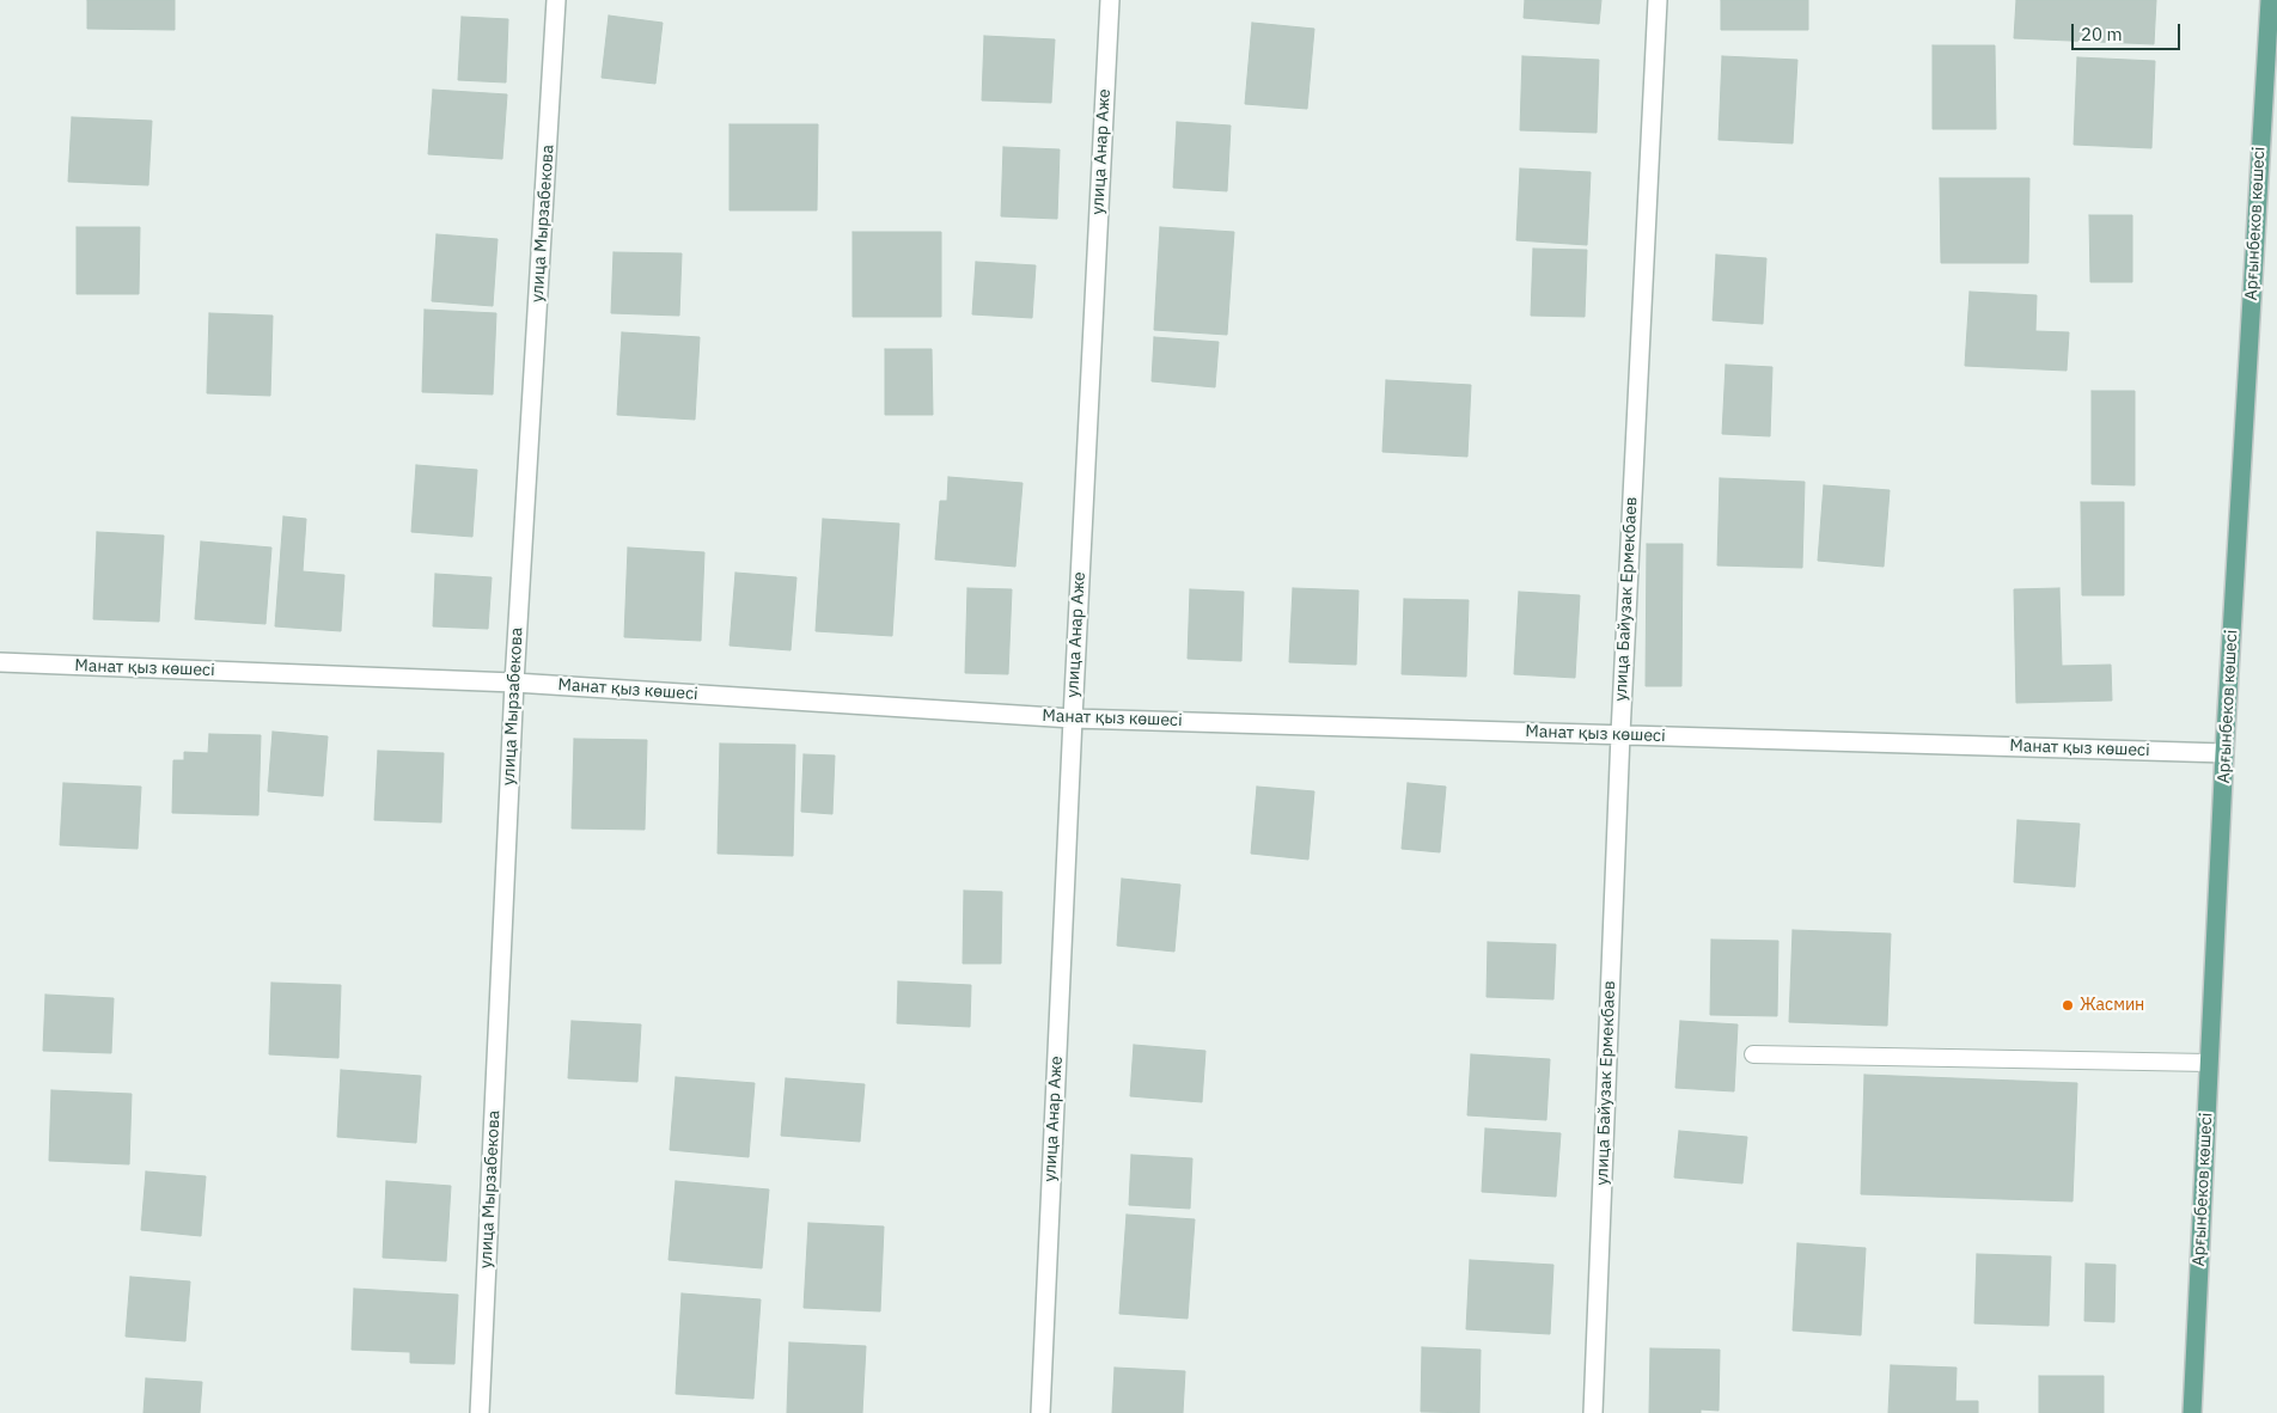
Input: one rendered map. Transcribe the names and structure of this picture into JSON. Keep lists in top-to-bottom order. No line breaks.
{"streets":{"main road":["Арғынбеков көшесі"],"street":["улица Анар Аже","улица Мырзабекова","улица Байузак Ермекбаев","Манат қыз көшесі"]},"crossings":[["улица Анар Аже","Манат қыз көшесі"],["улица Мырзабекова","Манат қыз көшесі"],["Арғынбеков көшесі","Манат қыз көшесі"],["улица Байузак Ермекбаев","Манат қыз көшесі"]],"places":["Жасмин"],"scale_bar":"20 m"}
